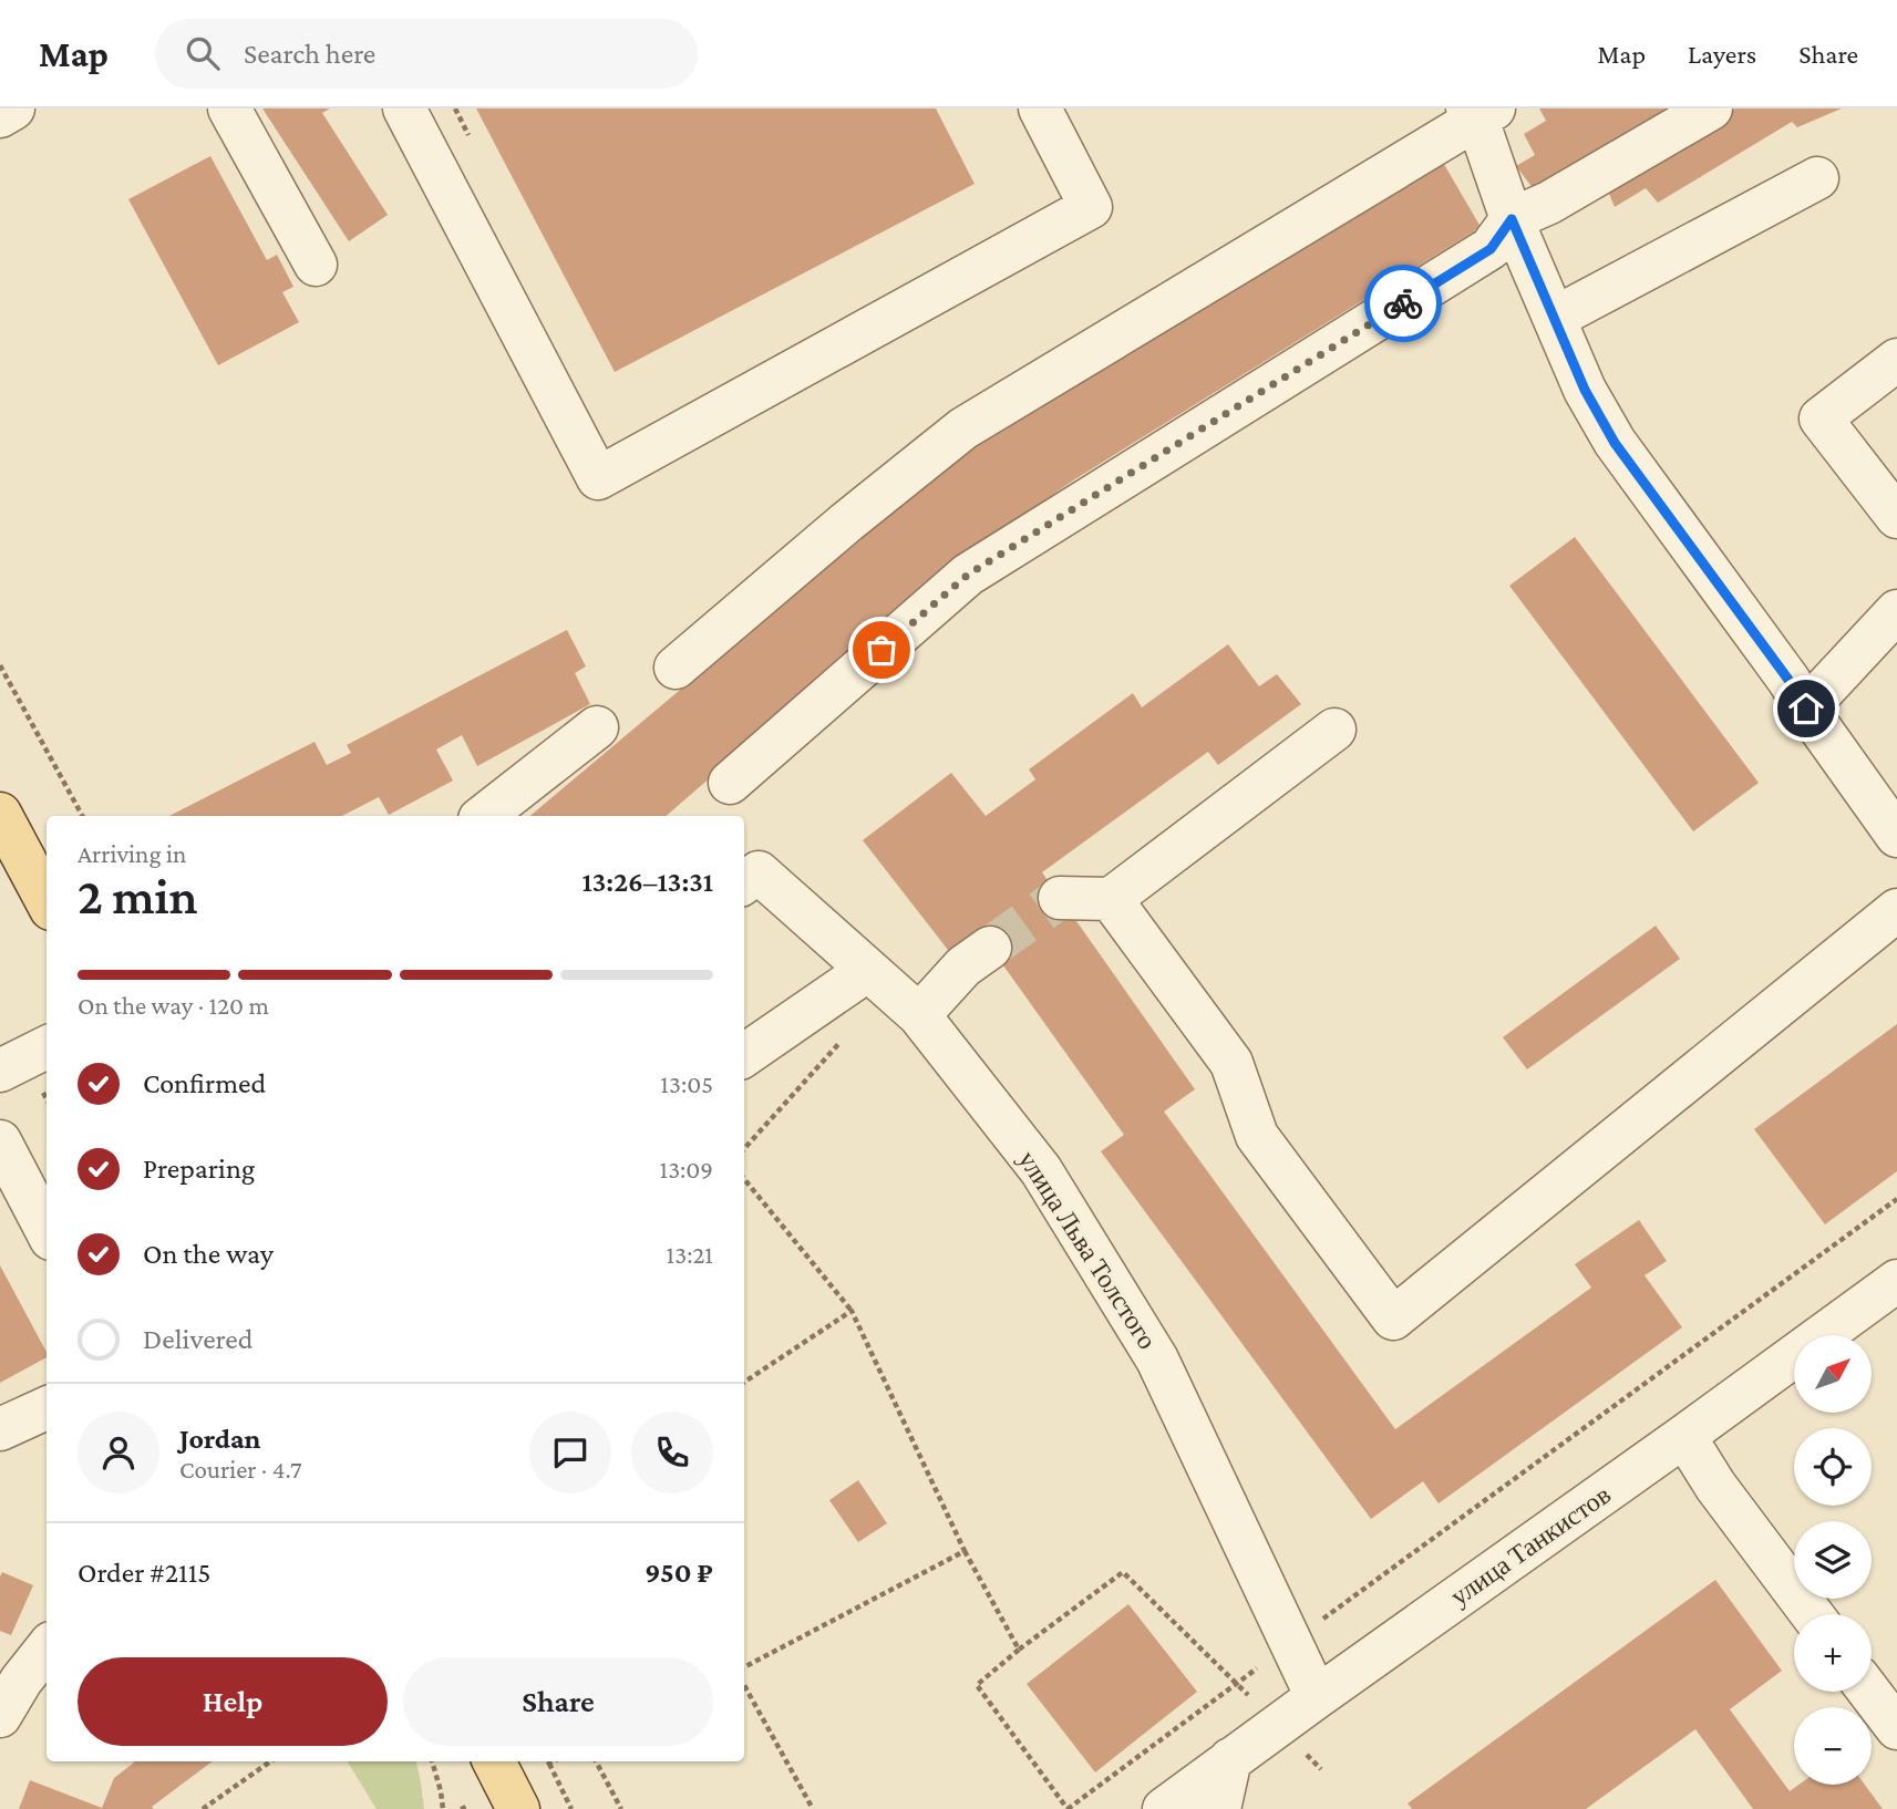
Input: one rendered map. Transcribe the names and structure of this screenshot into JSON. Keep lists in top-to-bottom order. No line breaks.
{"streets":{"street":["улица Льва Толстого","улица Танкистов"]},"crossings":[["улица Льва Толстого","улица Танкистов"]],"north":"top right","page":{"header":"Map","search":"Search here","nav":["Map","Layers","Share"],"heading":["2 min","Arriving in","13:26–13:31"],"panel":["Jordan","Courier · 4.7","Order #2115","950 ₽"],"bar":"On the way · 120 m","list":[["Confirmed","13:05"],["Preparing","13:09"],["On the way","13:21"],"Delivered"],"map_buttons":["+","−"],"buttons":["Help","Share"]}}
